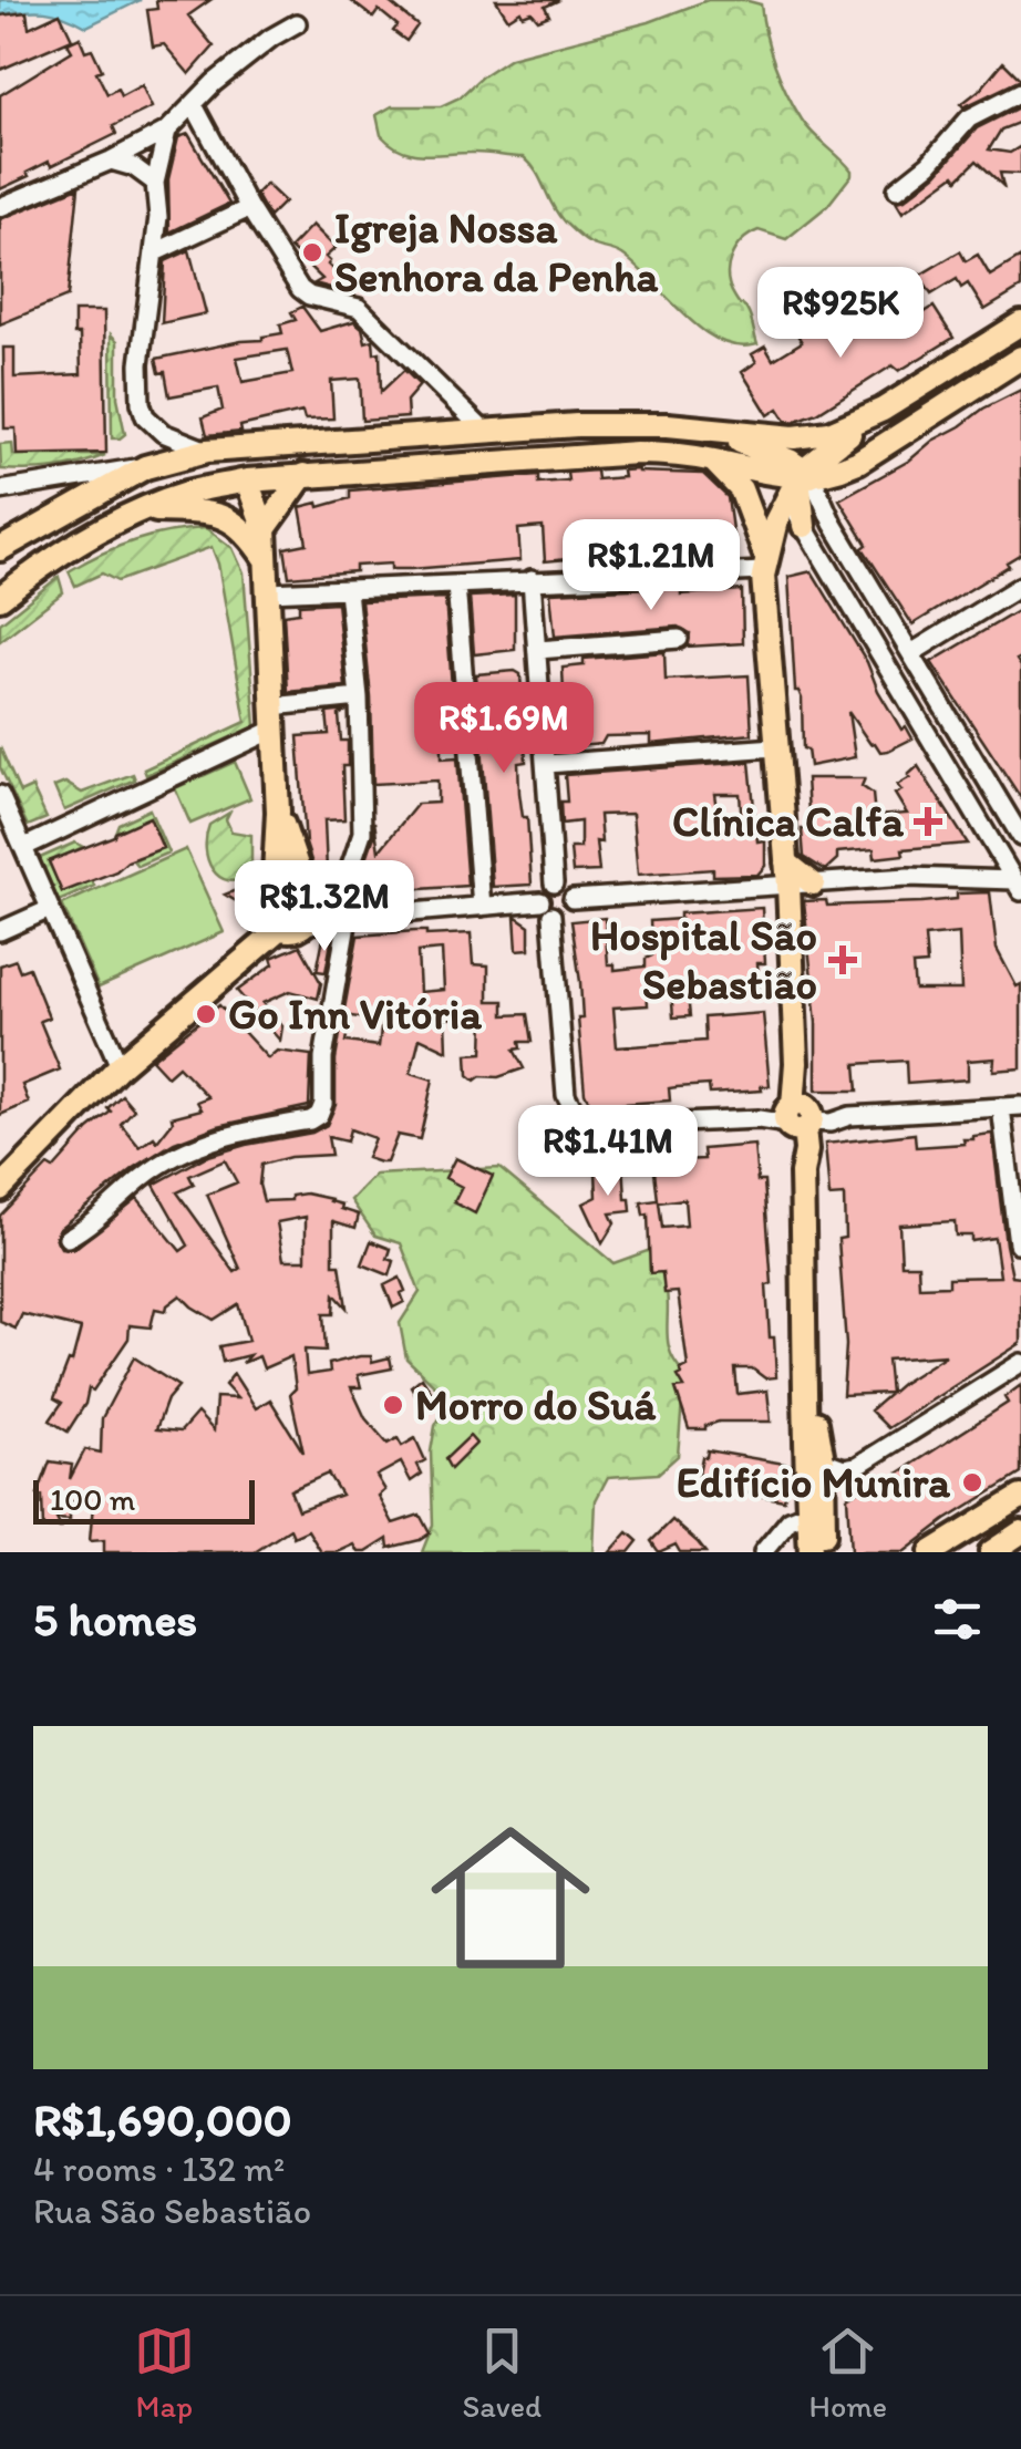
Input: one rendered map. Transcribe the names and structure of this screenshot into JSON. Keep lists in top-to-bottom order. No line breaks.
{"places":{"other":["Igreja Nossa Senhora da Penha","Go Inn Vitória","Morro do Suá","Edifício Munira"],"health":["Clínica Calfa","Hospital São Sebastião"]},"scale_bar":"100 m","page":{"price":["R$925K","R$1.21M","R$1.69M","R$1.32M","R$1.41M"],"scale":"100 m","heading":"5 homes","list":[{"name":"R$1,690,000","note":"4 rooms · 132 m² · Rua São Sebastião"}],"tabs":["Map","Saved","Home"]}}
